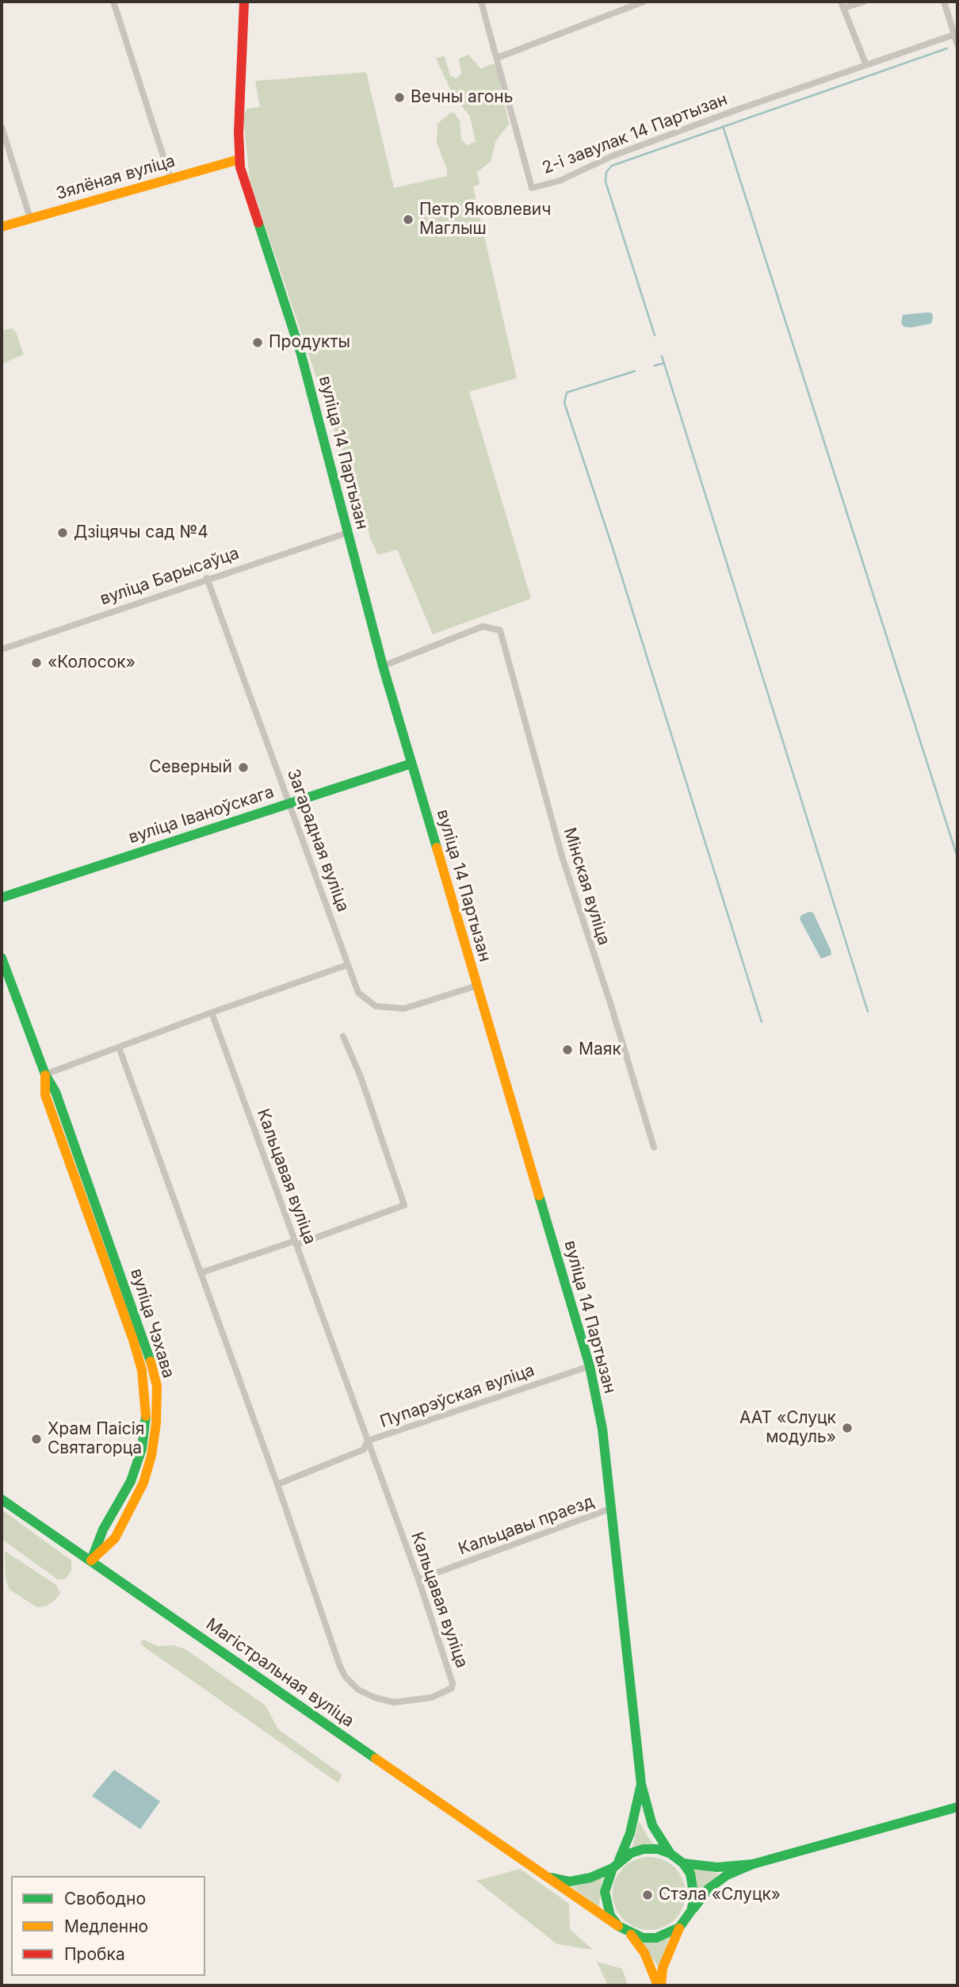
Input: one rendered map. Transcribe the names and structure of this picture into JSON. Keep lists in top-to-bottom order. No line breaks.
{"streets":{"main road":["Зялёная вуліца","вуліца 14 Партызан","вуліца Іваноўскага","вуліца Чэхава","Магістральная вуліца"],"street":["2-і завулак 14 Партызан","вуліца Барысаўца","Загарадная вуліца","Мінская вуліца","Кальцавая вуліца","Пупарэўская вуліца","Кальцавы праезд"]},"crossings":[["Зялёная вуліца","вуліца 14 Партызан"],["вуліца 14 Партызан","вуліца Барысаўца"],["вуліца 14 Партызан","вуліца Іваноўскага"],["вуліца 14 Партызан","Загарадная вуліца"],["вуліца 14 Партызан","Мінская вуліца"],["вуліца 14 Партызан","Пупарэўская вуліца"],["вуліца 14 Партызан","Кальцавы праезд"],["вуліца 14 Партызан","Магістральная вуліца"],["вуліца Барысаўца","Загарадная вуліца"],["вуліца Іваноўскага","Загарадная вуліца"],["Кальцавая вуліца","Пупарэўская вуліца"],["Кальцавая вуліца","Кальцавы праезд"],["вуліца Чэхава","Магістральная вуліца"]],"places":["Вечны агонь","Петр Яковлевич Маглыш","Продукты","Дзіцячы сад №4","«Колосок»","Северный","Маяк","ААТ «Слуцк модуль»","Храм Паісія Святагорца","Стэла «Слуцк»"],"legend":["Свободно","Медленно","Пробка"]}
